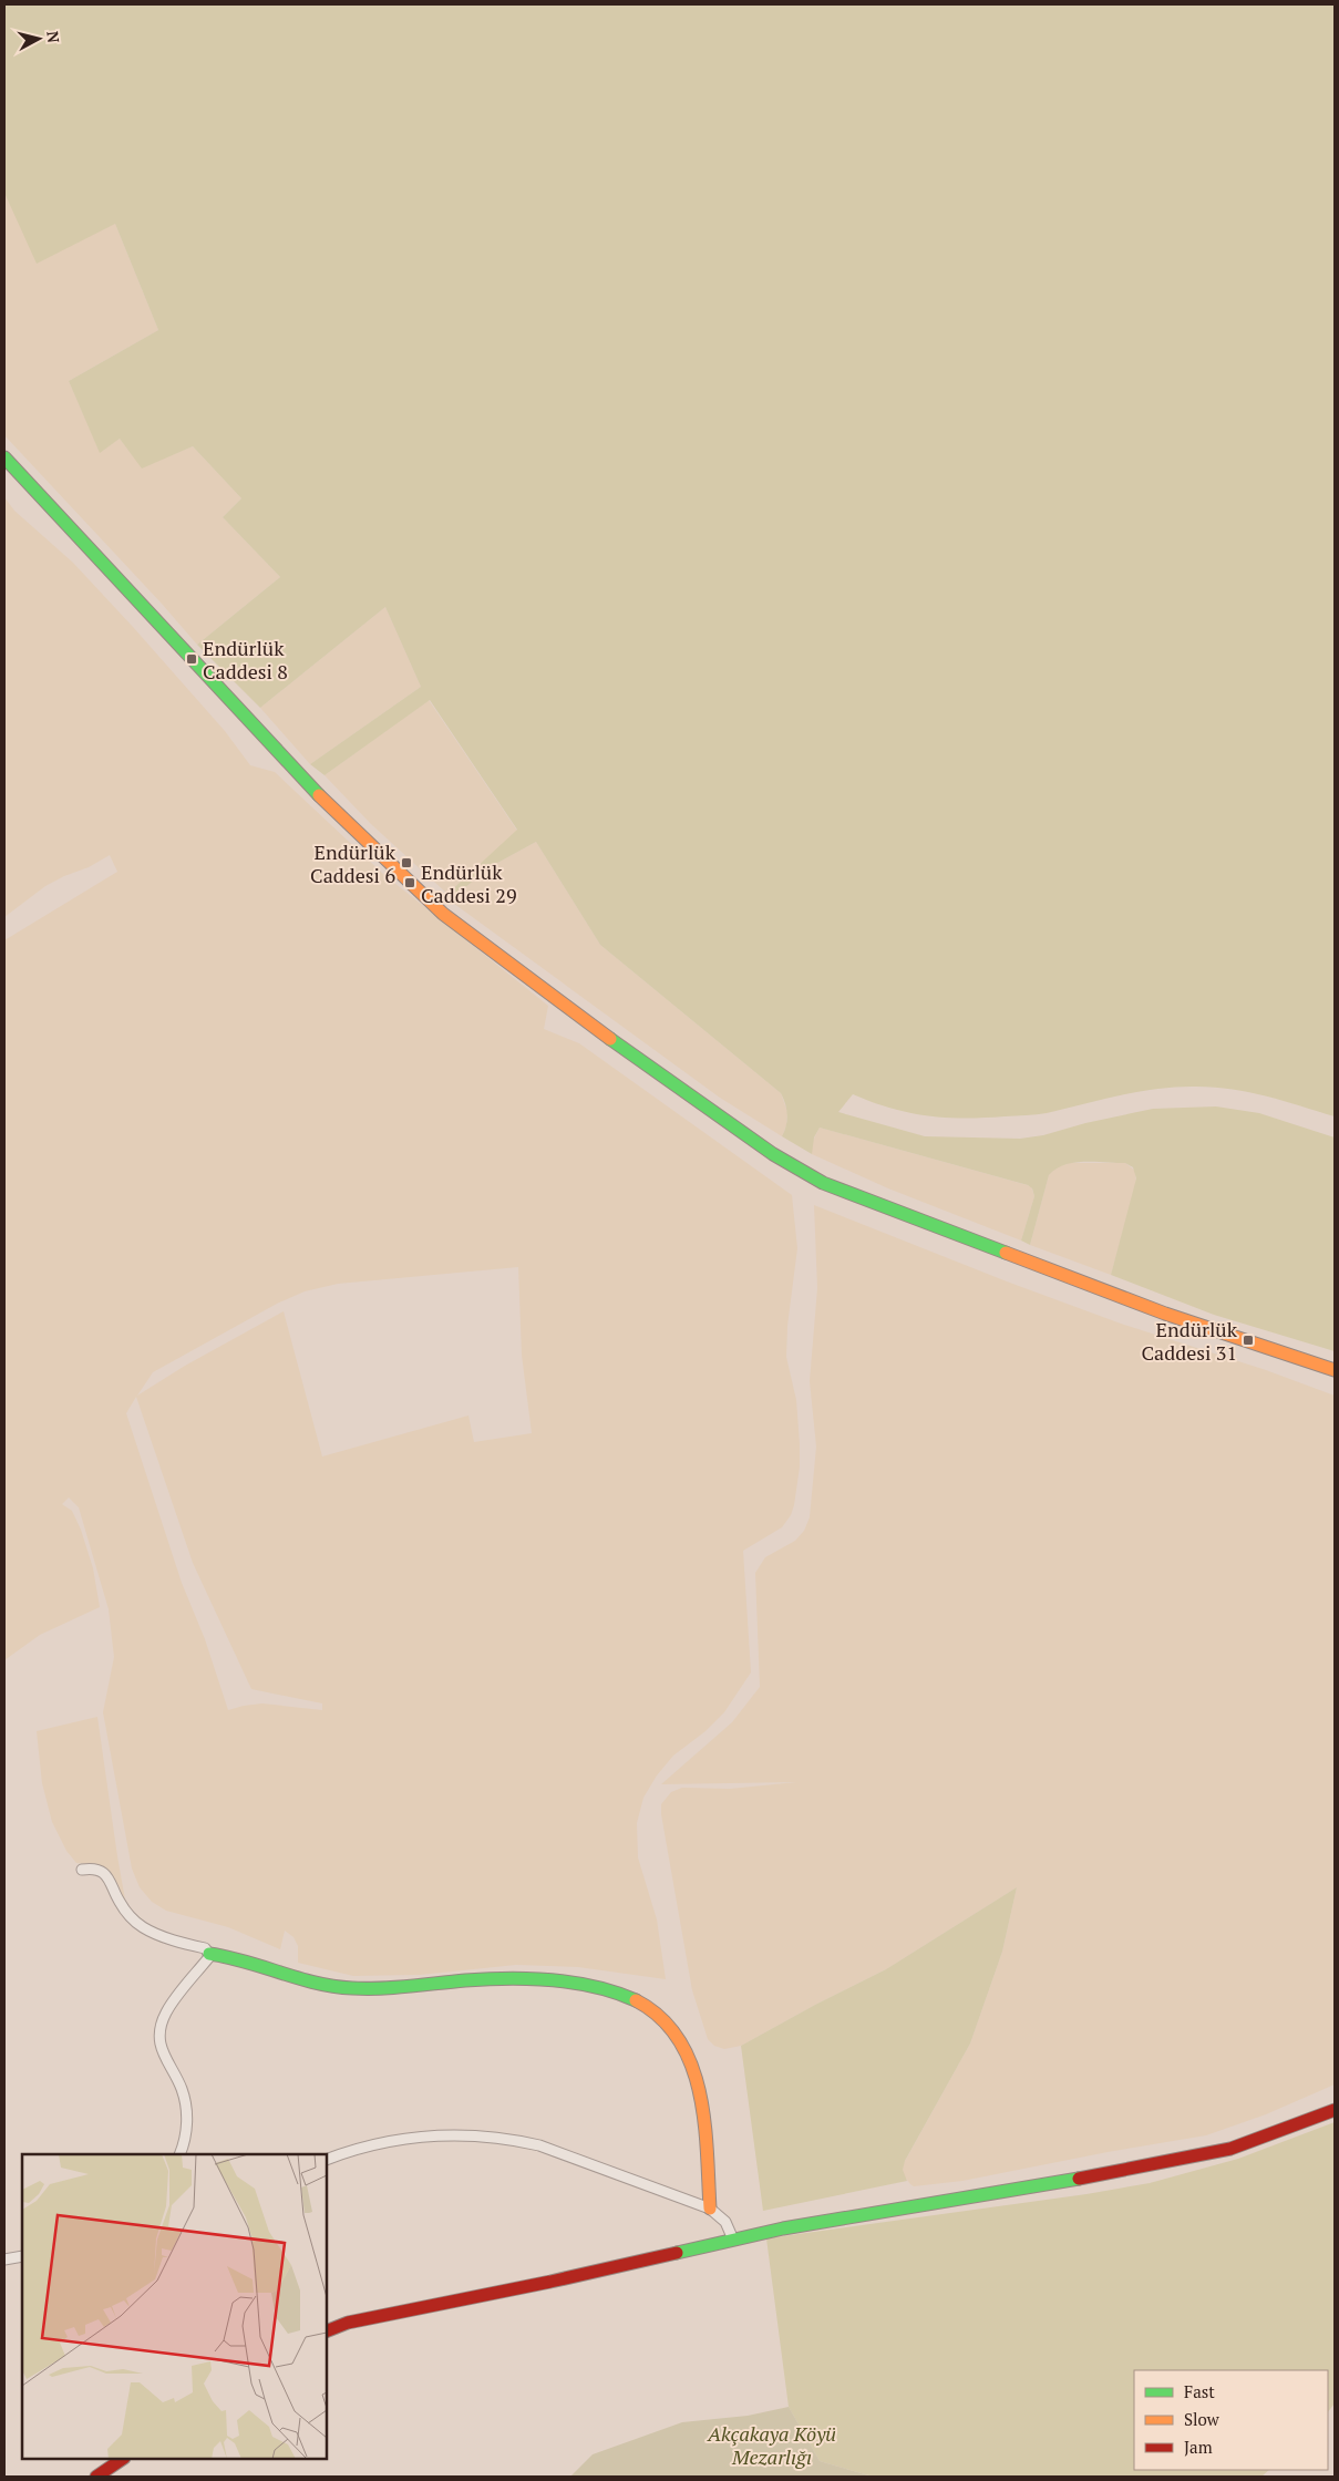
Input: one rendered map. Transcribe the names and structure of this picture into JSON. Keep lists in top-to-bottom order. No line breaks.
{"parks":["Akçakaya Köyü Mezarlığı"],"places":{"transit":["Endürlük Caddesi 8","Endürlük Caddesi 6","Endürlük Caddesi 29","Endürlük Caddesi 31"]},"legend":["Fast","Slow","Jam"],"north":"right"}
